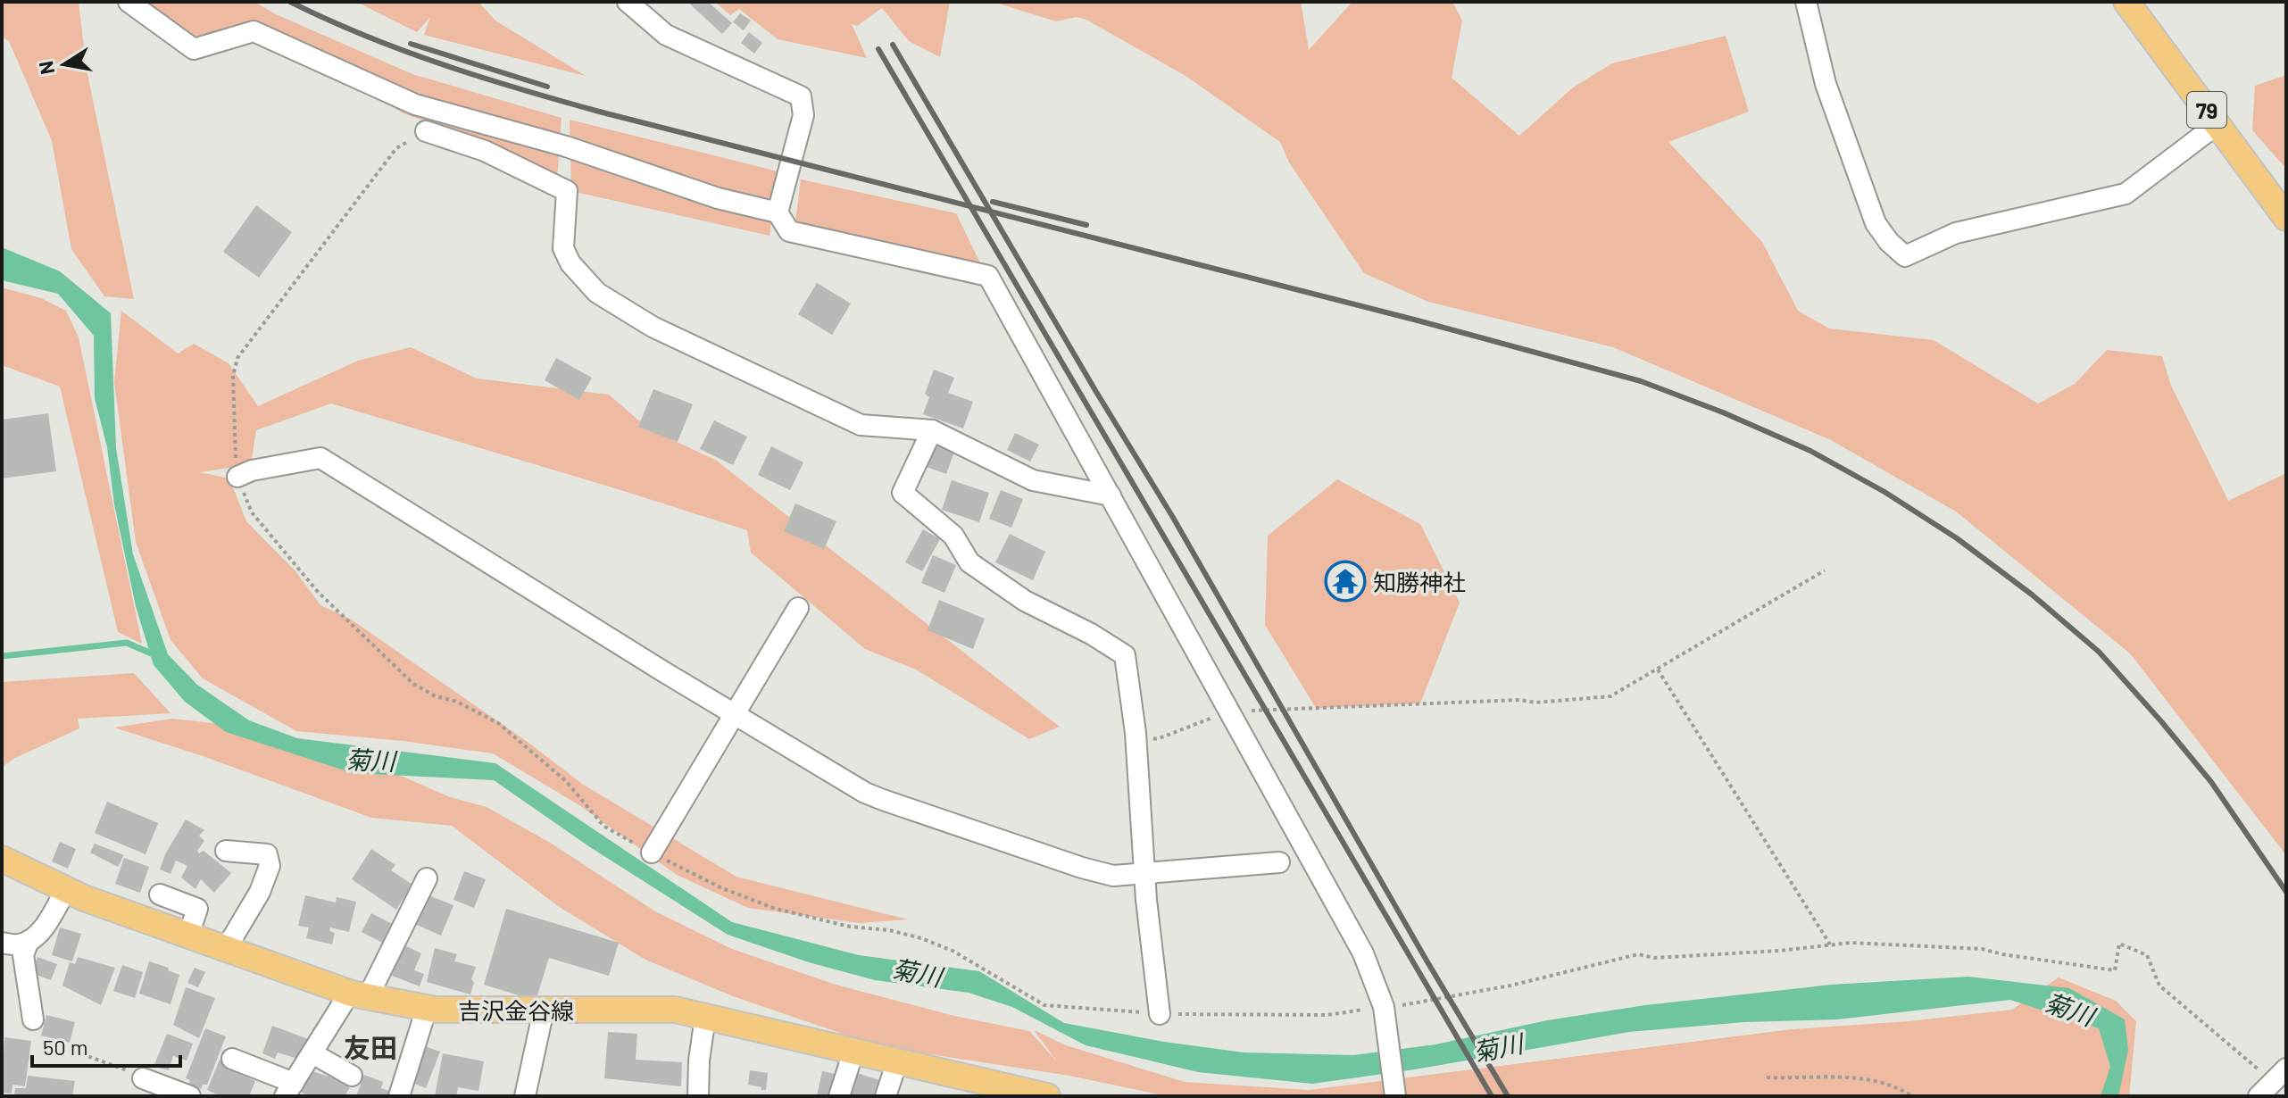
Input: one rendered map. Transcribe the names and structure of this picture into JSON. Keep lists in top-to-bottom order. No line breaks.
{"streets":{"main road":["79","吉沢金谷線"]},"districts":["友田"],"water":["菊川"],"places":{"temple":["知勝神社"]},"scale_bar":"50 m","north":"left"}
